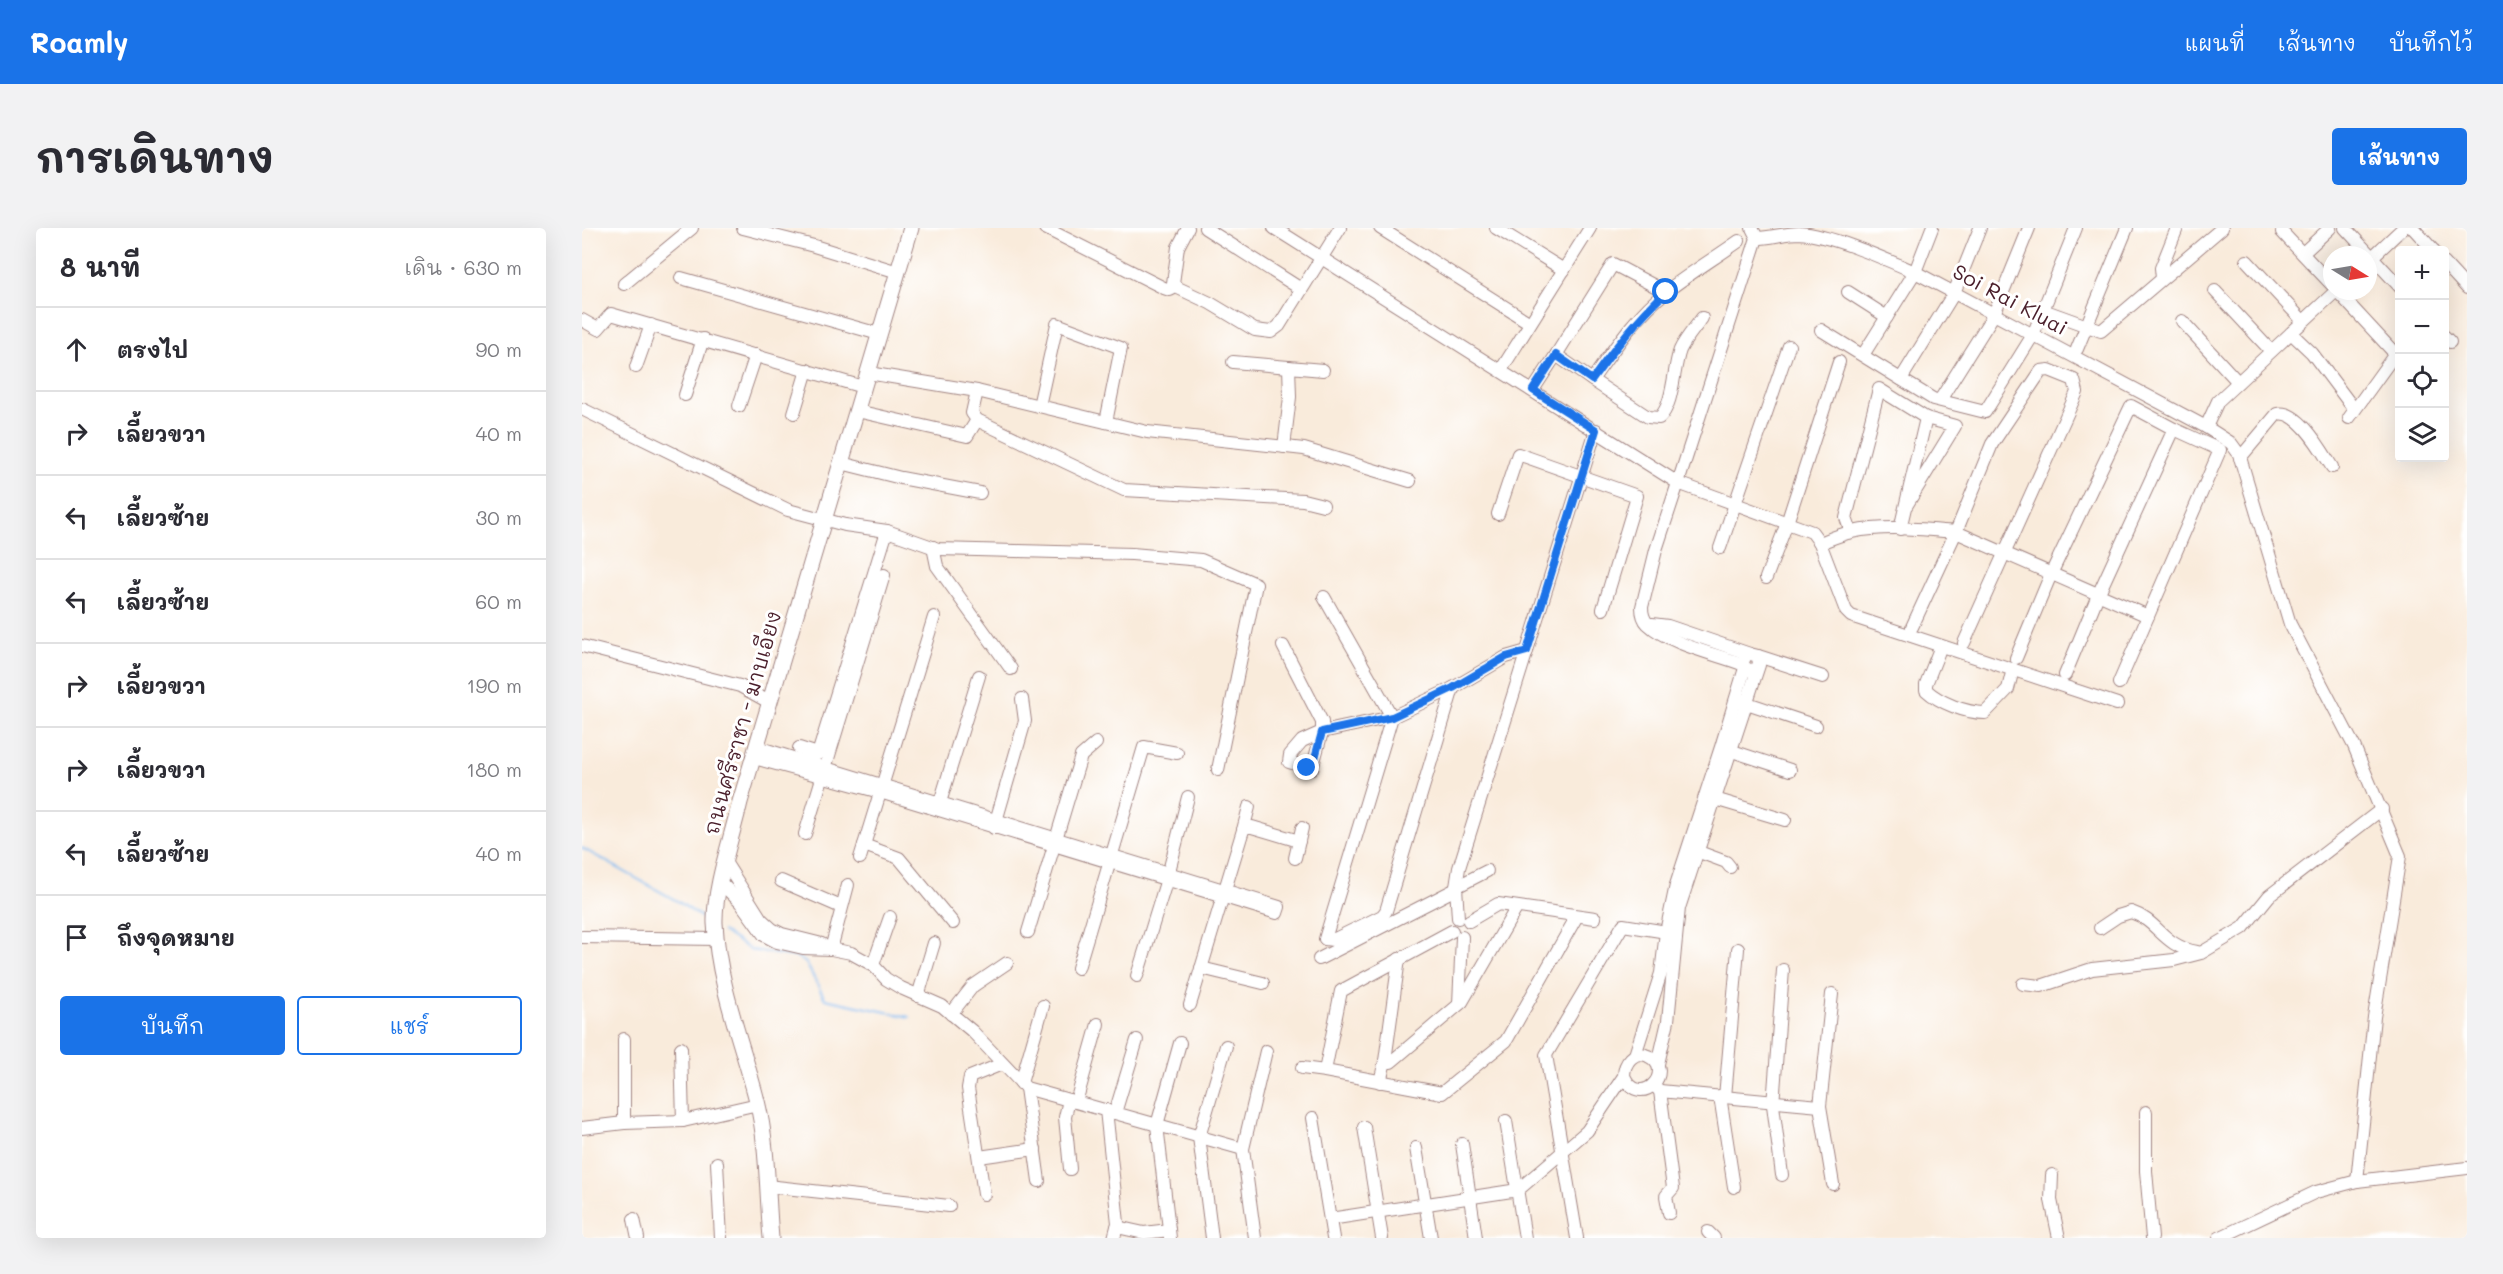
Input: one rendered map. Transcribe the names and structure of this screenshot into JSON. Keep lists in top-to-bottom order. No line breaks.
{"streets":{"main road":["ถนนศรีราชา - มาบเอียง"],"street":["Soi Rai Kluai"]},"north":"right","page":{"header":"Roamly","nav":["แผนที่","เส้นทาง","บันทึกไว้"],"buttons":["เส้นทาง",["บันทึก","แชร์"]],"title":"การเดินทาง","heading":["8 นาที","เดิน · 630 m"],"map_buttons":["+","−"],"list":[["ตรงไป","90 m"],["เลี้ยวขวา","40 m"],["เลี้ยวซ้าย","30 m"],["เลี้ยวซ้าย","60 m"],["เลี้ยวขวา","190 m"],["เลี้ยวขวา","180 m"],["เลี้ยวซ้าย","40 m"],"ถึงจุดหมาย"]}}
